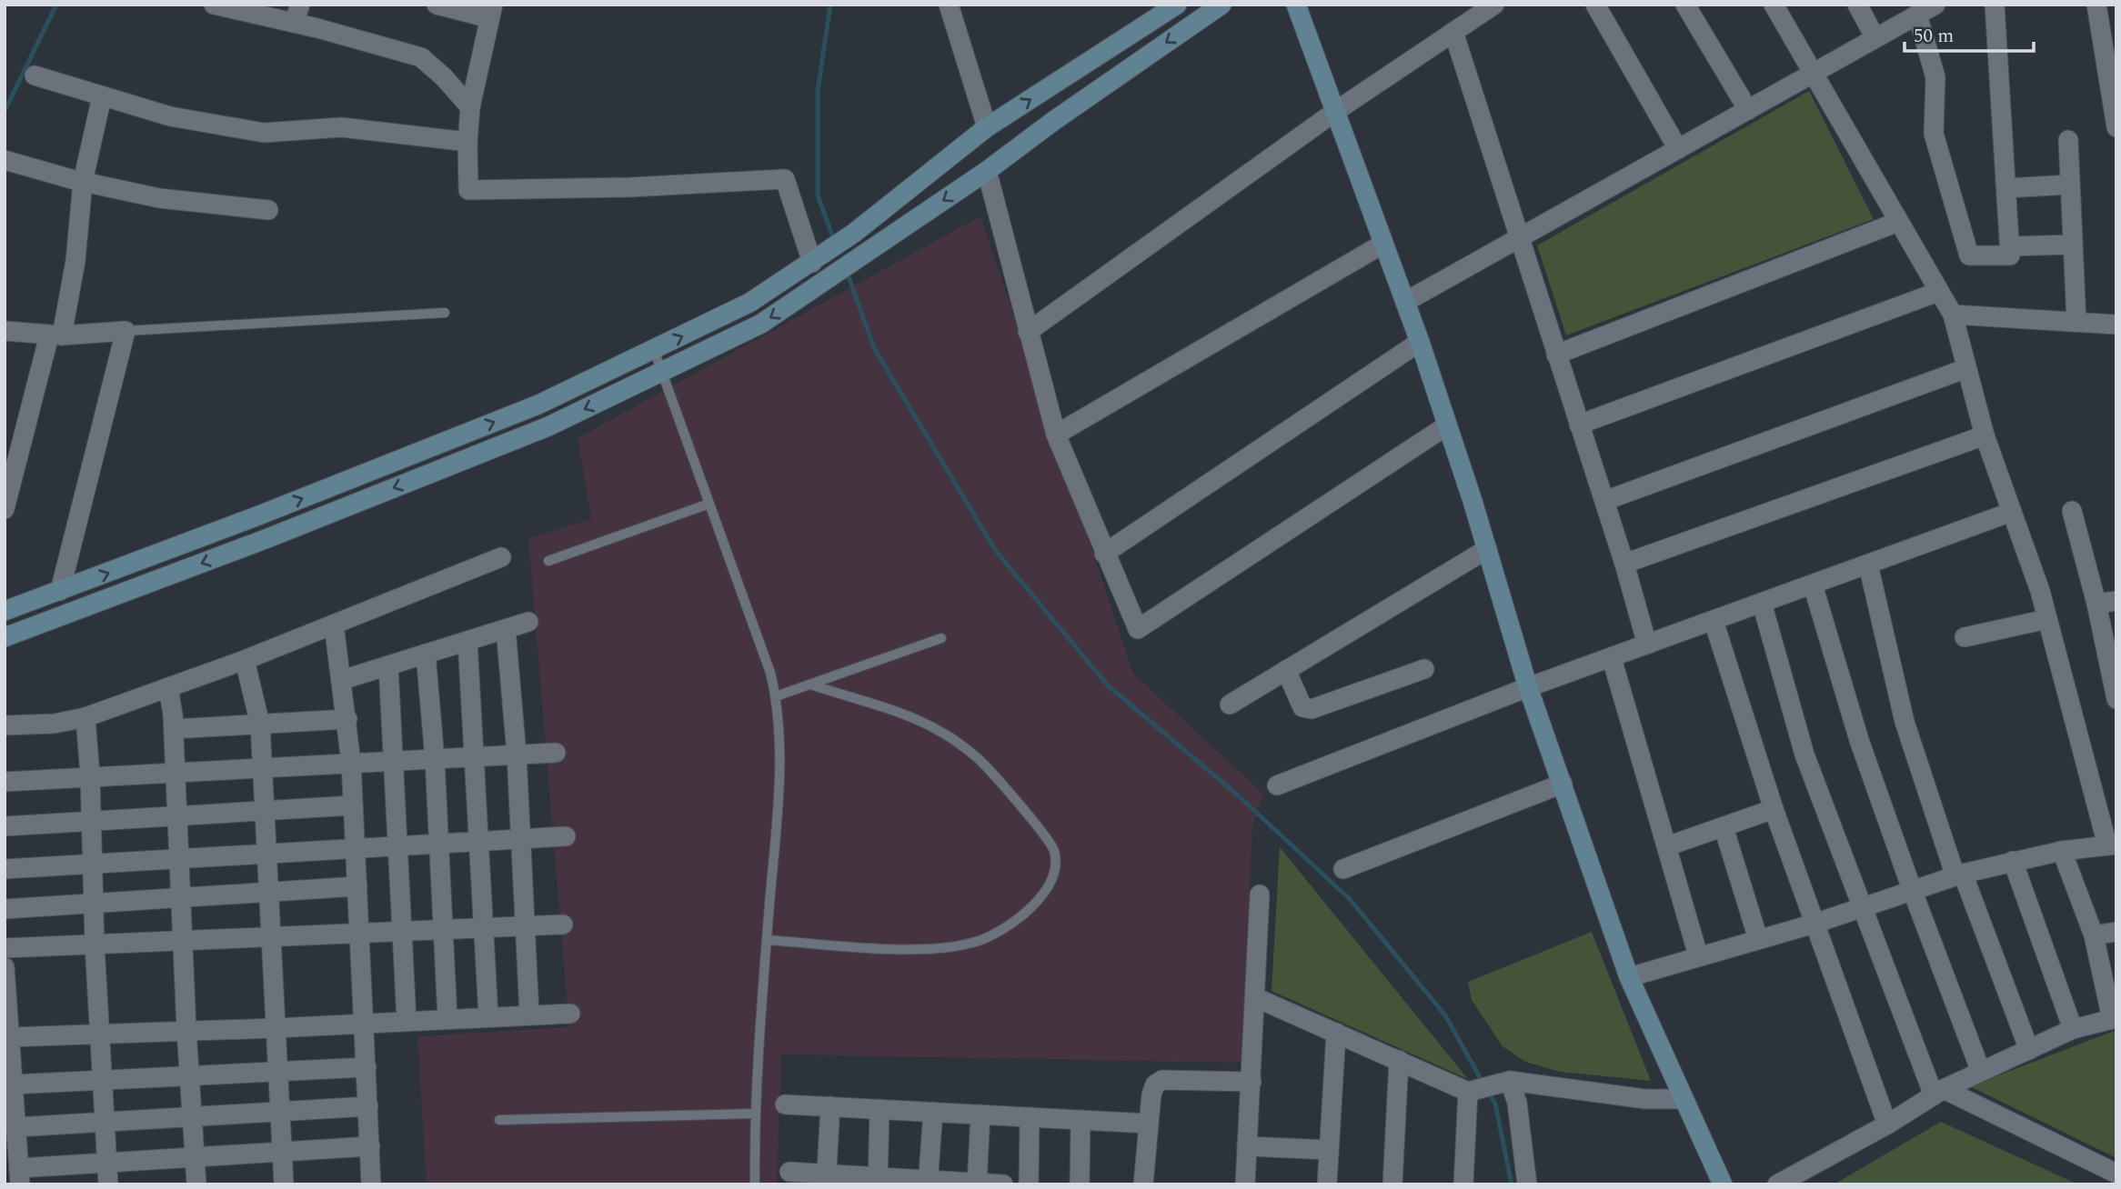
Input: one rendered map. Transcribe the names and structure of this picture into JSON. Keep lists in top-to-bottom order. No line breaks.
{"scale_bar":"50 m"}
